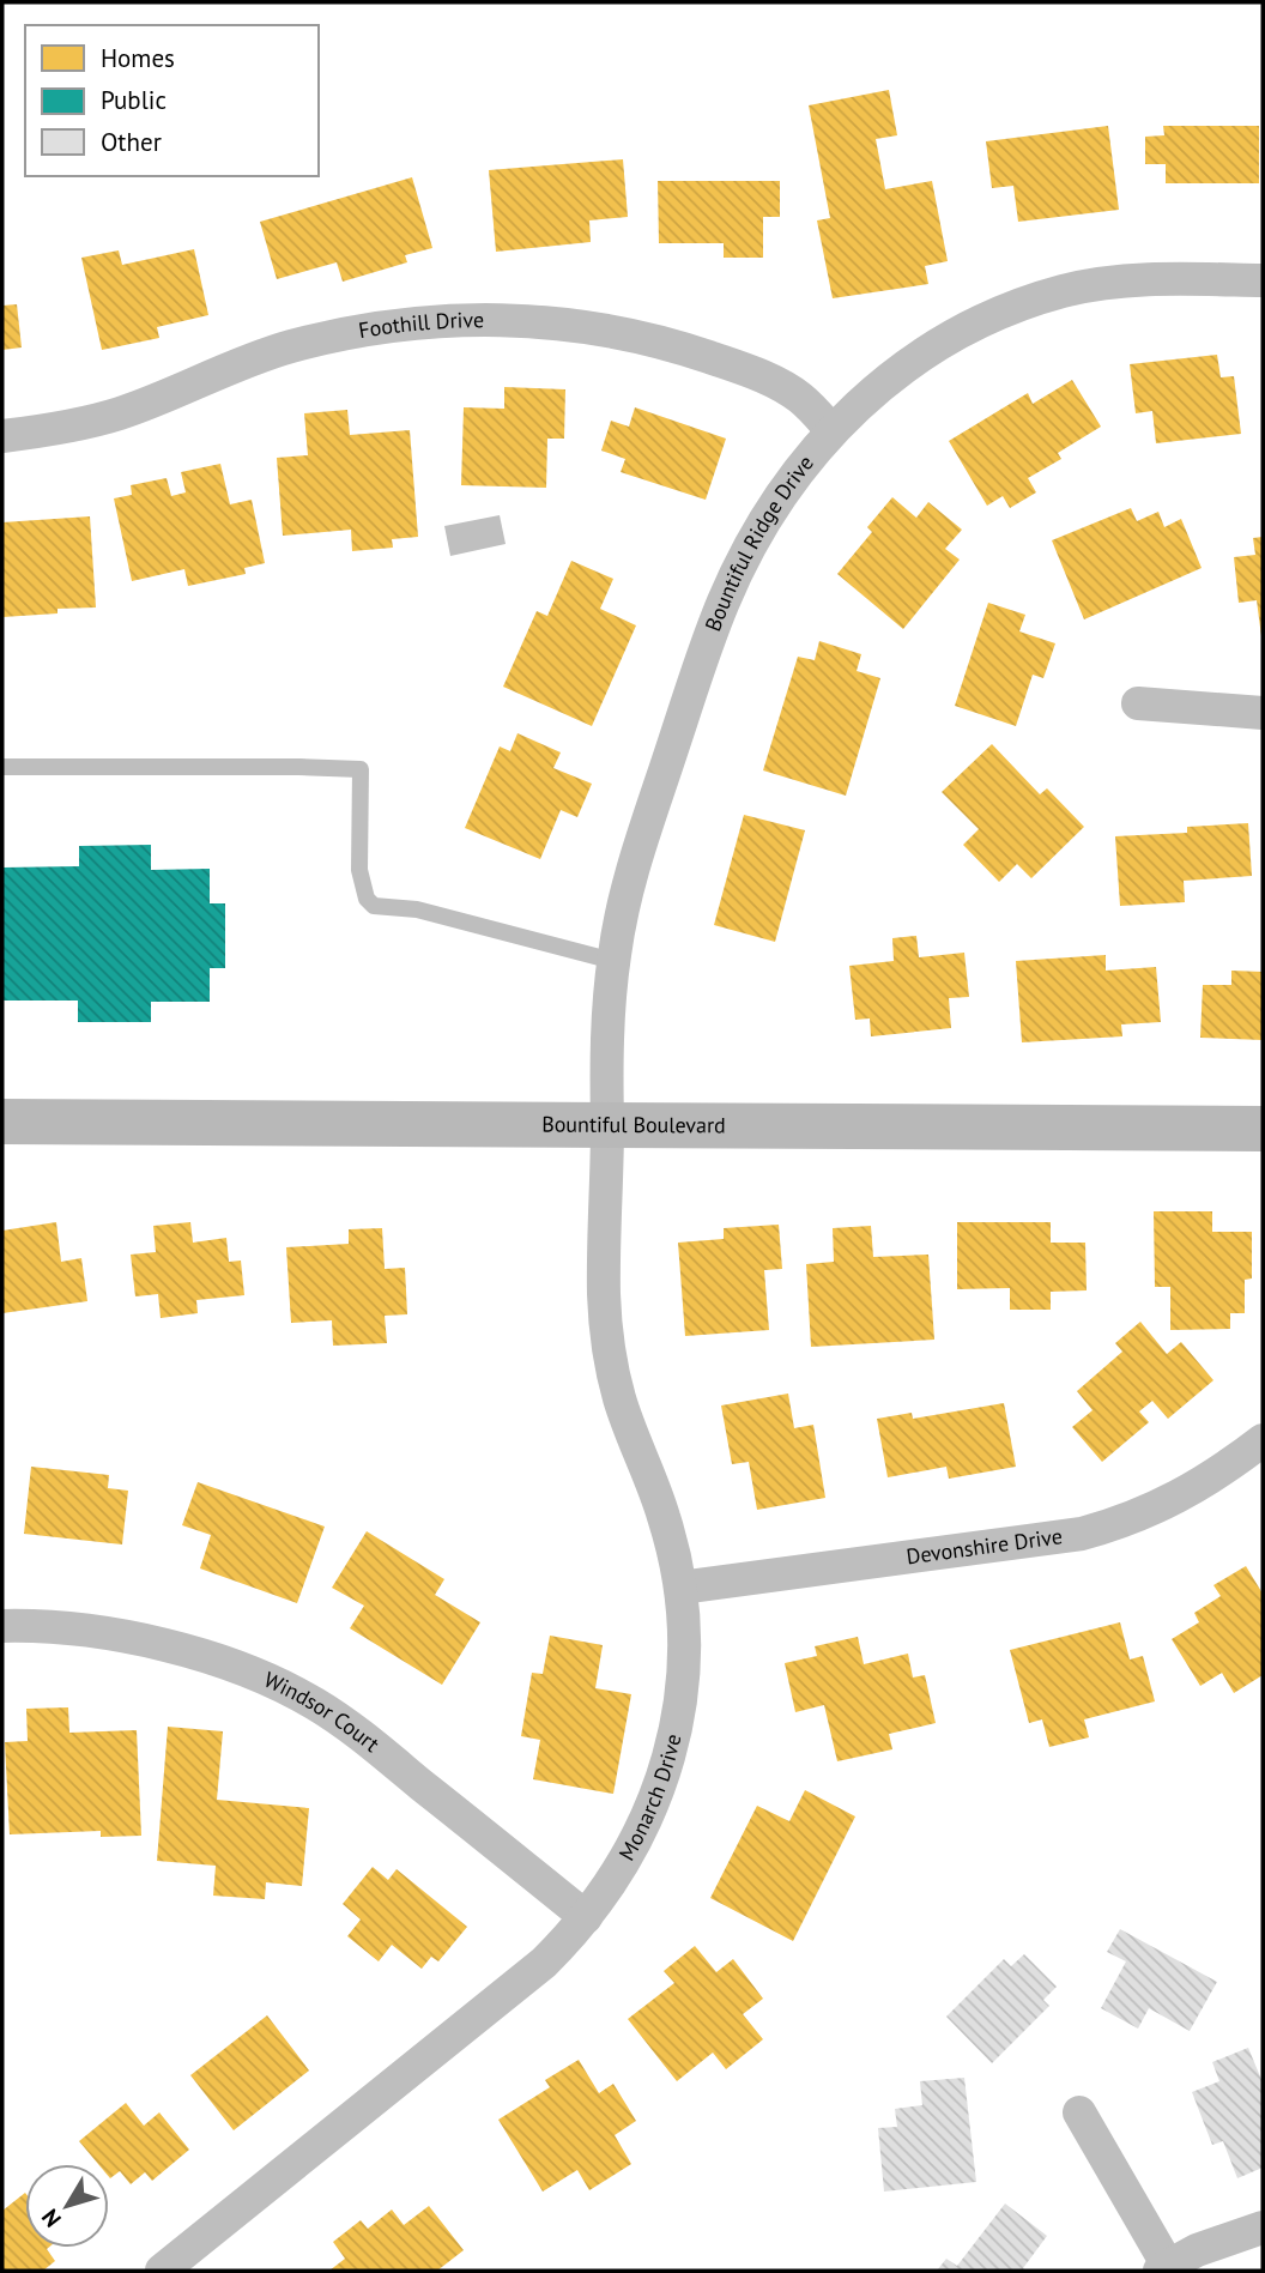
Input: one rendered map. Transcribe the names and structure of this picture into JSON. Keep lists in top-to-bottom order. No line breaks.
{"streets":{"main road":["Bountiful Boulevard"],"street":["Foothill Drive","Bountiful Ridge Drive","Devonshire Drive","Windsor Court","Monarch Drive"]},"crossings":[["Foothill Drive","Bountiful Ridge Drive"],["Bountiful Ridge Drive","Bountiful Boulevard"],["Bountiful Ridge Drive","Monarch Drive"],["Bountiful Boulevard","Monarch Drive"],["Devonshire Drive","Monarch Drive"],["Windsor Court","Monarch Drive"]],"legend":["Homes","Public","Other"],"north":"bottom left"}
